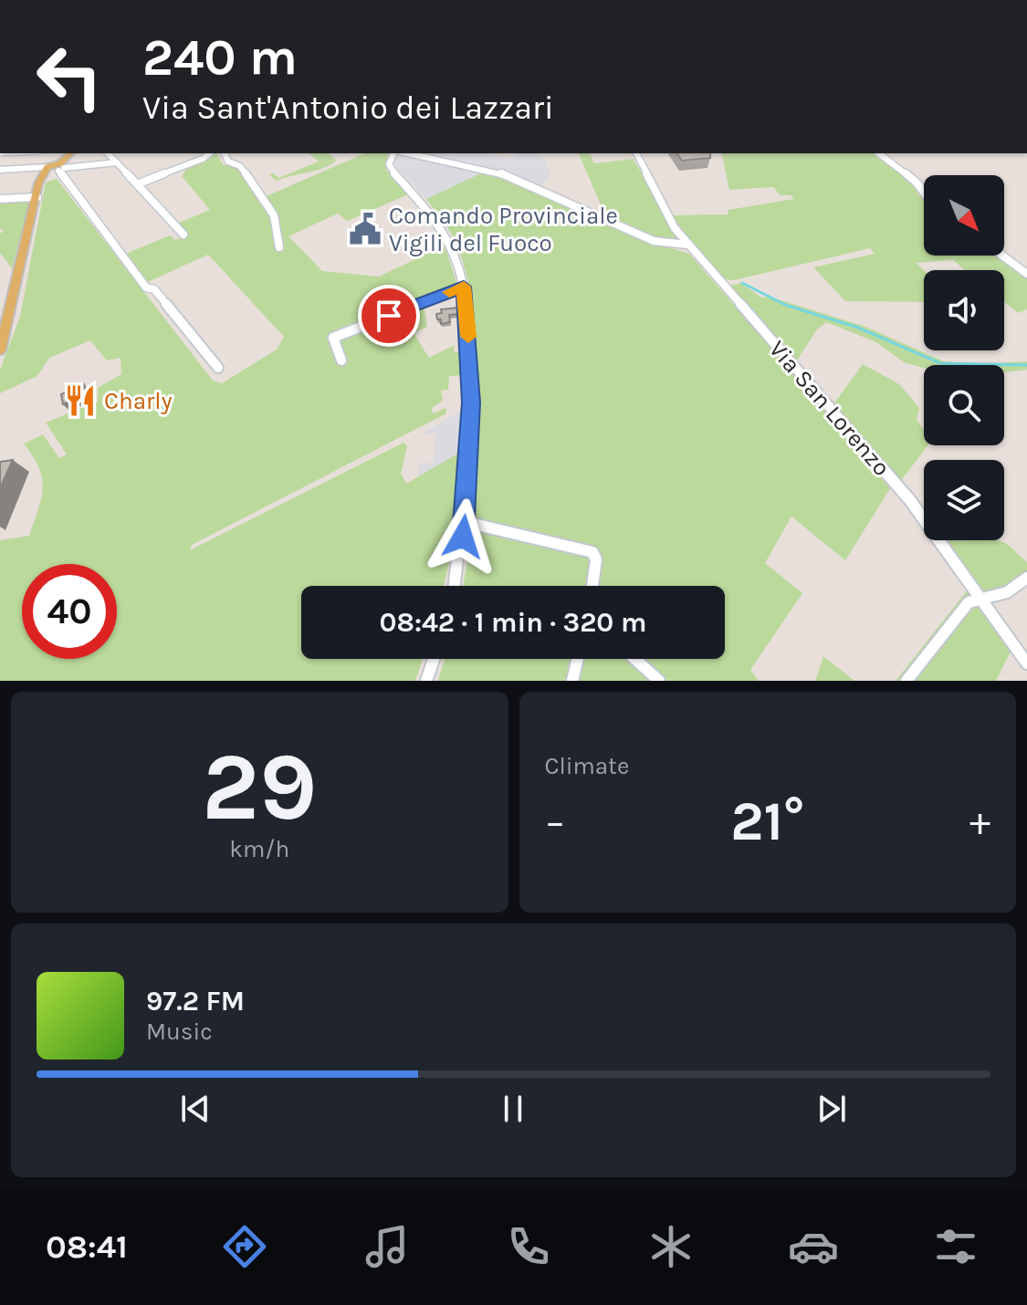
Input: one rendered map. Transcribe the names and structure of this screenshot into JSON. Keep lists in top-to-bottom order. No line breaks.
{"streets":{"street":["Via San Lorenzo"]},"places":{"public building":["Comando Provinciale Vigili del Fuoco"],"restaurant":["Charly"]},"north":"bottom right","page":{"turn":["240 m","Via Sant'Antonio dei Lazzari"],"limit":"40","trip":"08:42 · 1 min · 320 m","tile":[["29","km/h"],"Climate"],"heat":["−","21°","+"],"song":["97.2 FM","Music"],"tabs":"08:41"}}
